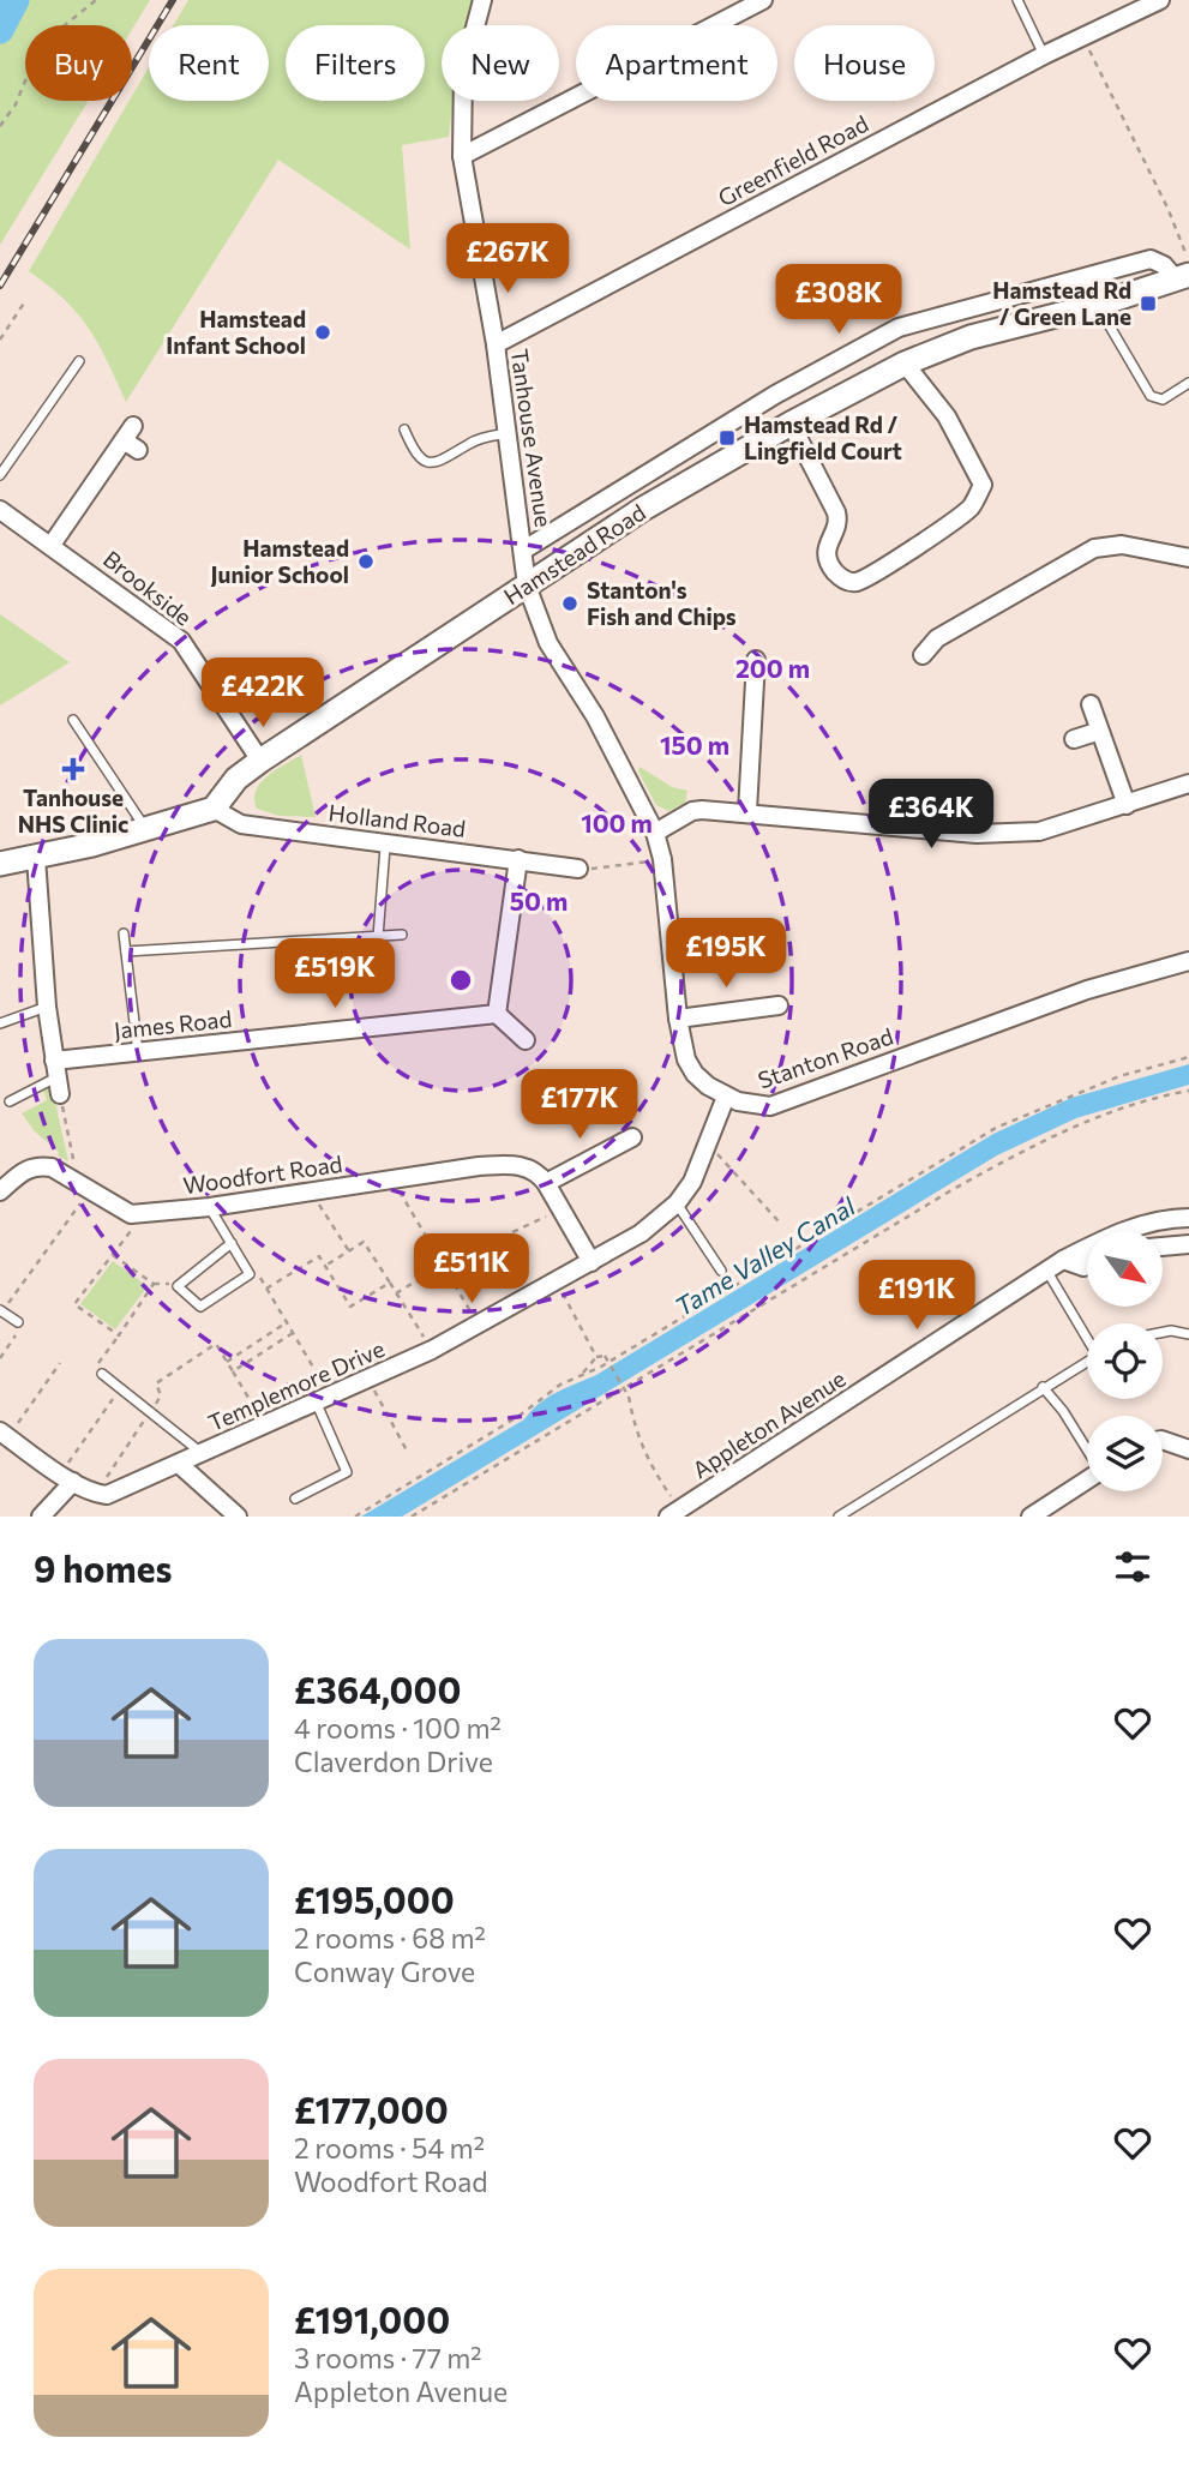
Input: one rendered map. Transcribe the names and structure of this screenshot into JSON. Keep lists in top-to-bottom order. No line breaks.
{"streets":{"main road":["Hamstead Road"],"street":["Greenfield Road","Tanhouse Avenue","Brookside","Holland Road","James Road","Stanton Road","Woodfort Road","Templemore Drive","Appleton Avenue"]},"crossings":[["Greenfield Road","Tanhouse Avenue"],["Tanhouse Avenue","Hamstead Road"],["Tanhouse Avenue","Stanton Road"],["Hamstead Road","Brookside"],["Hamstead Road","Holland Road"],["Hamstead Road","Stanton Road"],["Stanton Road","Templemore Drive"]],"water":["Tame Valley Canal"],"places":{"transit":["Hamstead Rd / Green Lane","Hamstead Rd / Lingfield Court"],"other":["Hamstead Infant School","Hamstead Junior School","Stanton's Fish and Chips"],"health":["Tanhouse NHS Clinic"]},"north":"bottom right","page":{"chip":["Buy","Rent","Filters","New","Apartment","House"],"price":["£267K","£308K","£422K","£364K","£195K","£519K","£177K","£511K","£191K"],"heading":"9 homes","list":[{"name":"£364,000","note":"4 rooms · 100 m² · Claverdon Drive"},{"name":"£195,000","note":"2 rooms · 68 m² · Conway Grove"},{"name":"£177,000","note":"2 rooms · 54 m² · Woodfort Road"},{"name":"£191,000","note":"3 rooms · 77 m² · Appleton Avenue"}]},"rings":["200 m","150 m","100 m","50 m"]}
